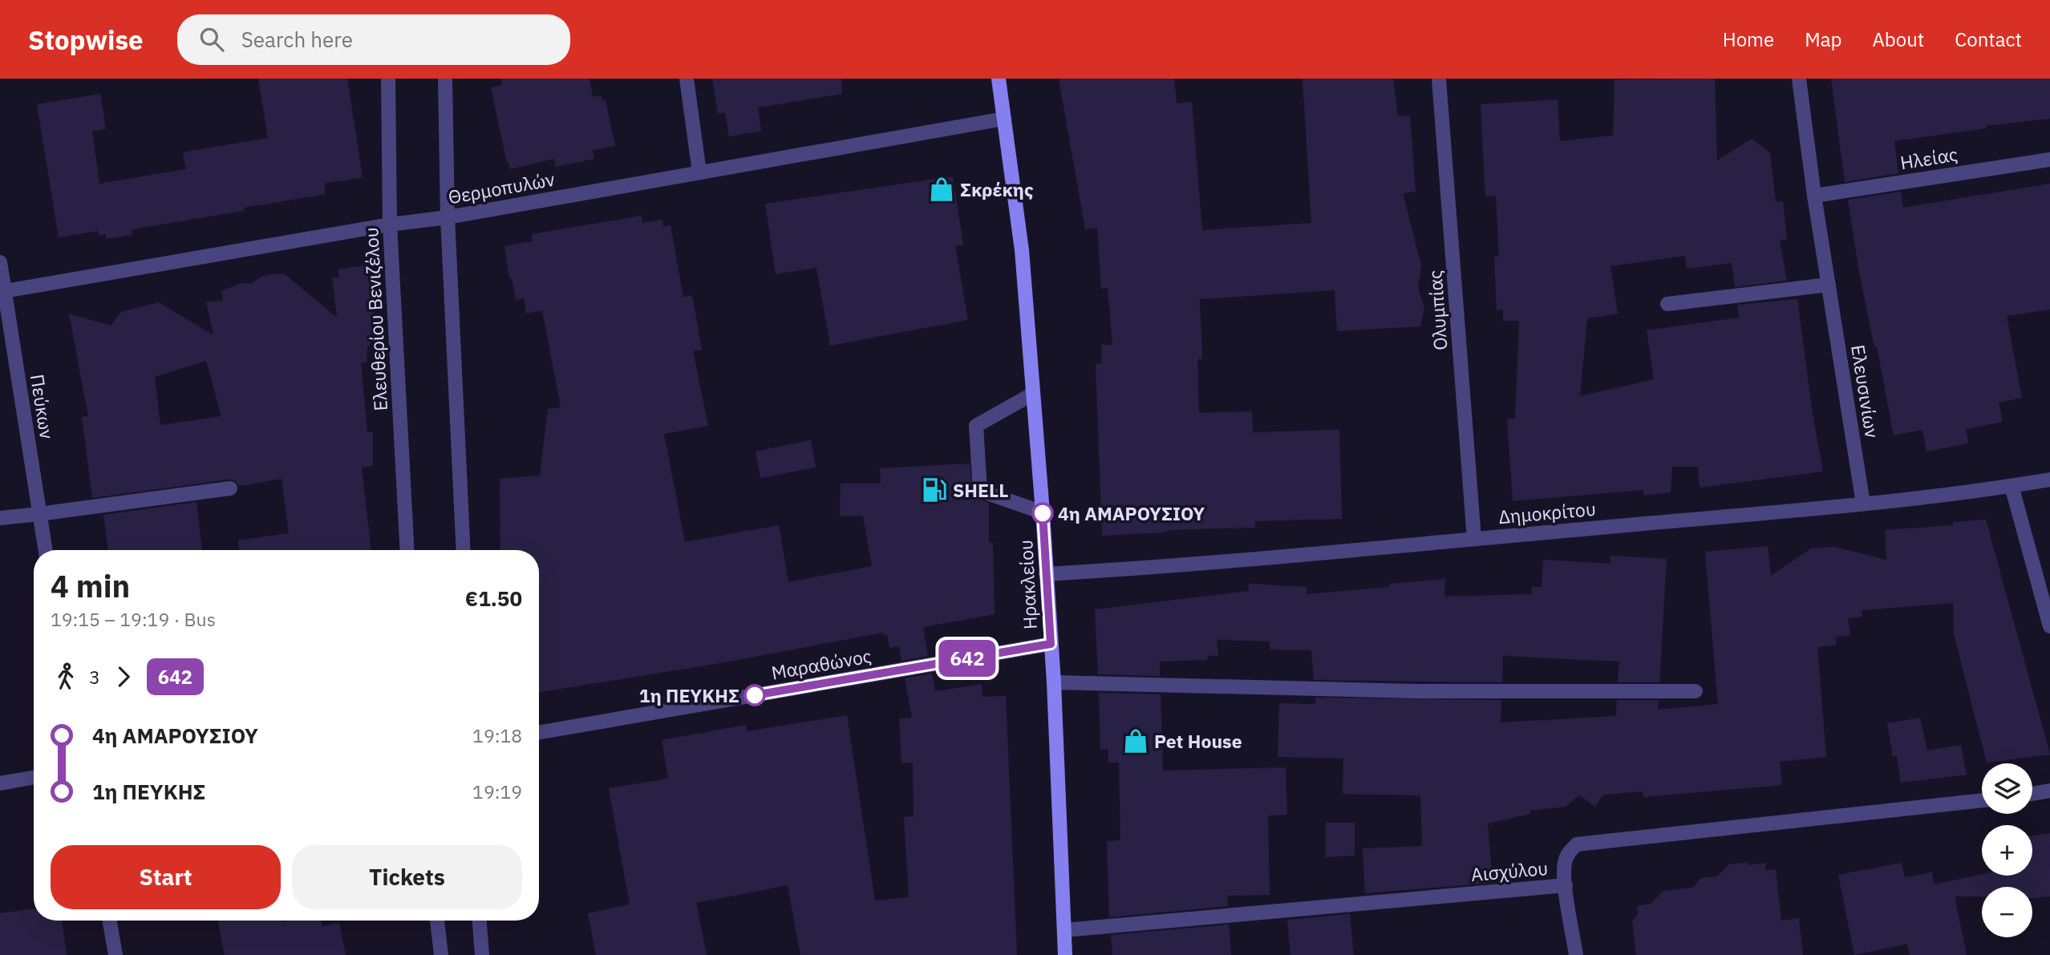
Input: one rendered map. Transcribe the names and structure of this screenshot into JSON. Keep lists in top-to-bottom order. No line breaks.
{"streets":{"main road":["Ηρακλείου"],"street":["Ηλείας","Θερμοπυλών","Ολυμπίας","Ελευθερίου Βενιζέλου","Ελευσινίων","Πεύκων","Δημοκρίτου","Μαραθώνος","Αισχύλου"]},"crossings":[["Ηλείας","Ελευσινίων"],["Θερμοπυλών","Ελευθερίου Βενιζέλου"],["Θερμοπυλών","Πεύκων"],["Θερμοπυλών","Ηρακλείου"],["Ολυμπίας","Δημοκρίτου"],["Ελευσινίων","Δημοκρίτου"],["Δημοκρίτου","Ηρακλείου"],["Ηρακλείου","Μαραθώνος"],["Ηρακλείου","Αισχύλου"]],"places":{"shop":["Σκρέκης","Pet House"],"fuel station":["SHELL"],"other":["4η ΑΜΑΡΟΥΣΙΟΥ","1η ΠΕΥΚΗΣ"]},"lines":["bus line 642"],"page":{"header":"Stopwise","search":"Search here","nav":["Home","Map","About","Contact"],"on_map":"642","heading":["4 min","19:15 – 19:19 · Bus","€1.50"],"legs":["3","642"],"list":[{"name":"4η ΑΜΑΡΟΥΣΙΟΥ","value":"19:18"},{"name":"1η ΠΕΥΚΗΣ","value":"19:19"}],"map_buttons":["+","−"],"buttons":["Start","Tickets"]}}
